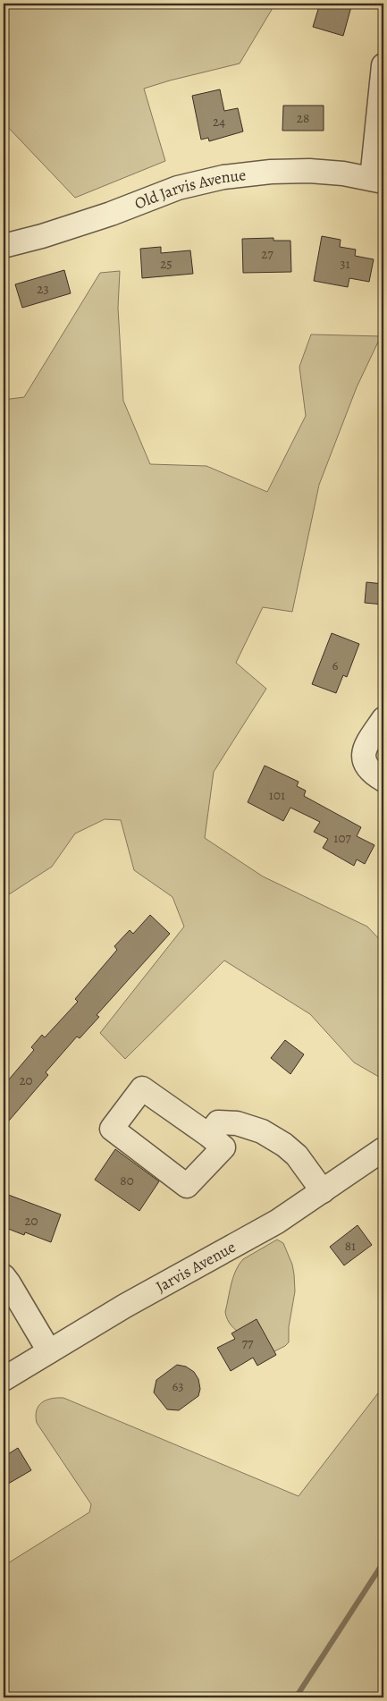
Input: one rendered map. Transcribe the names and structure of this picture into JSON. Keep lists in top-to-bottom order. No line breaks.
{"streets":{"street":["Old Jarvis Avenue","Jarvis Avenue"]},"house_numbers":["28","24","27","25","31","23","6","101","107","20","80","20","81","77","63"]}
